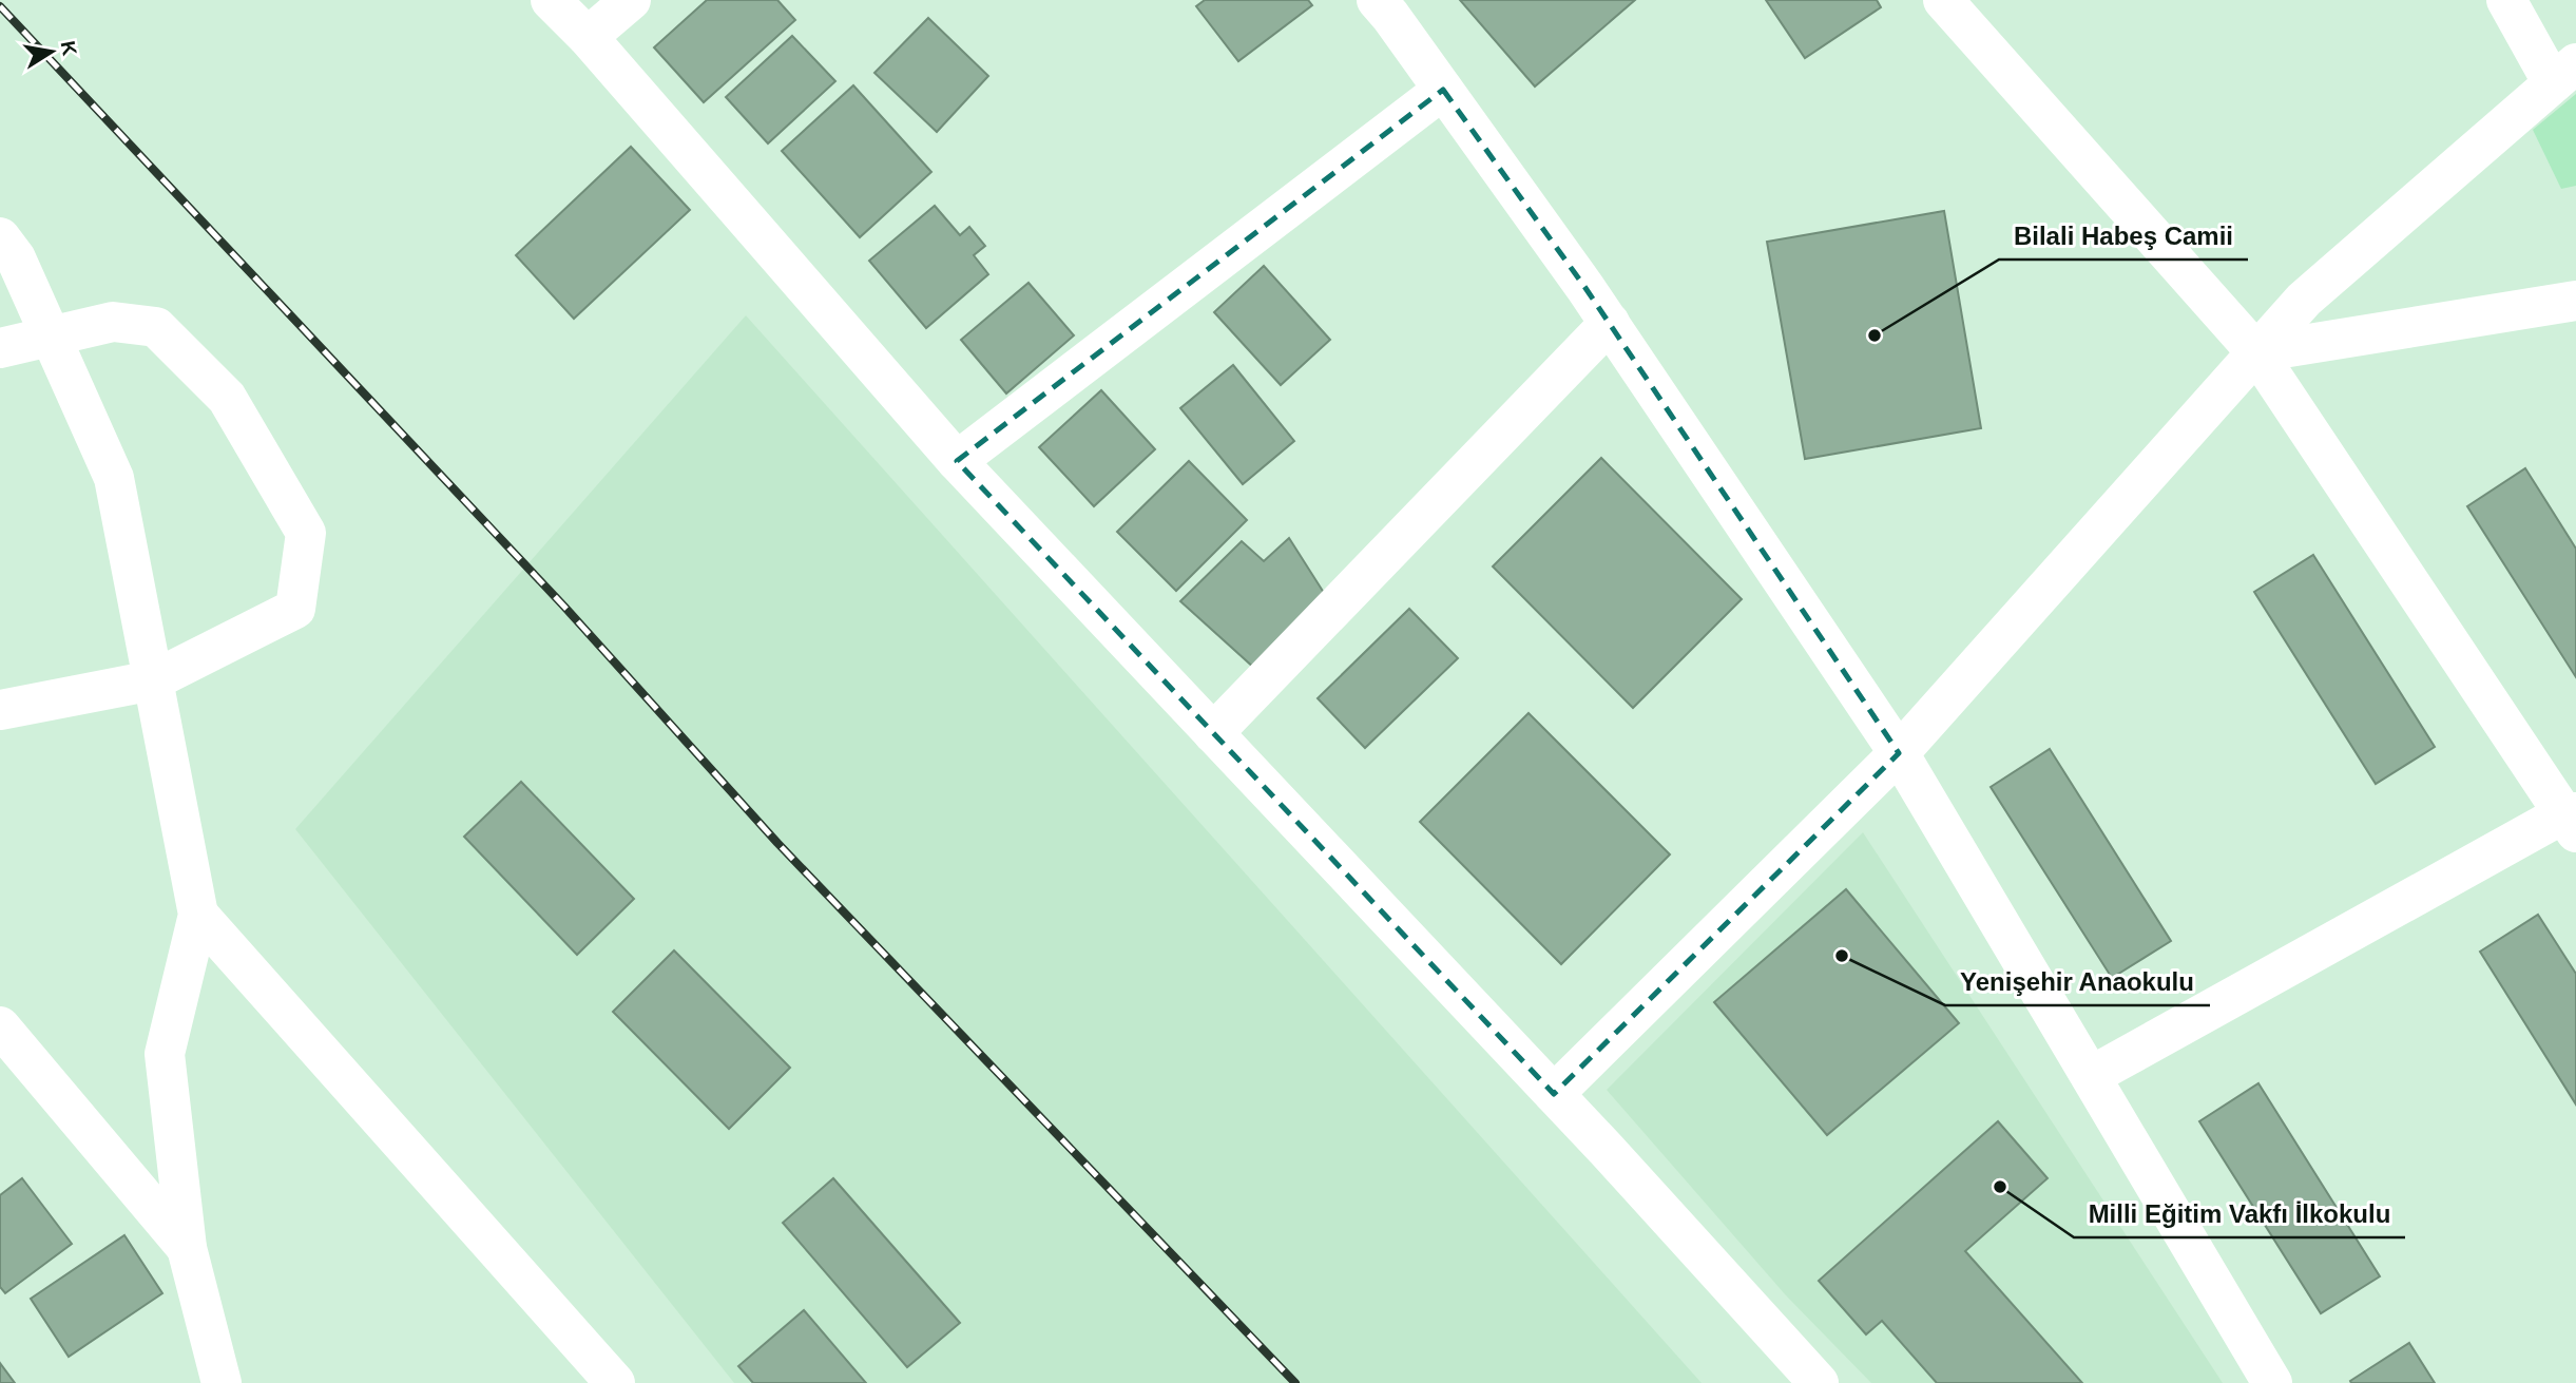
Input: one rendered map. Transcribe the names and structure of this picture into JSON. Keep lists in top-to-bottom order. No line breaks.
{"places":["Bilali Habeş Camii","Yenişehir Anaokulu","Milli Eğitim Vakfı İlkokulu"],"north":"right"}
